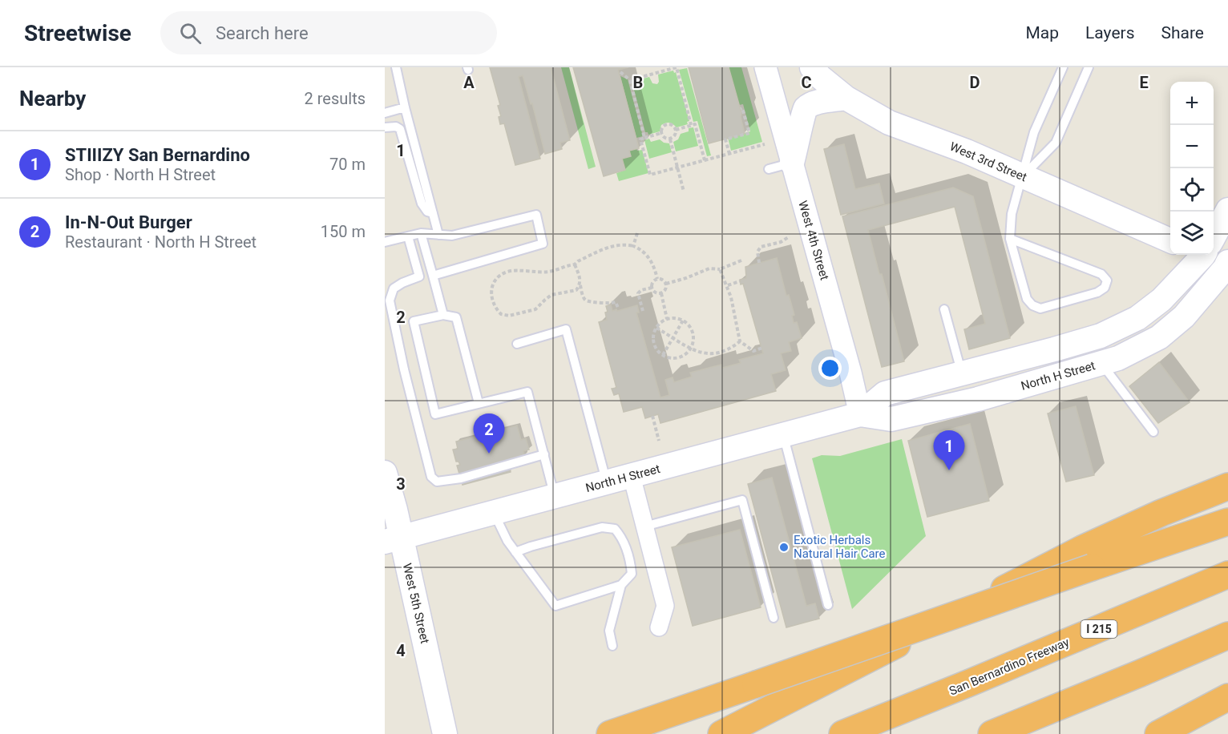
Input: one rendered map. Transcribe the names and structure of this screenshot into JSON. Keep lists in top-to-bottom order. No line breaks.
{"streets":{"highway":["I 215","San Bernardino Freeway"],"main road":["West 3rd Street","North H Street","West 5th Street"],"street":["West 4th Street"]},"crossings":[["West 4th Street","North H Street"],["North H Street","West 5th Street"]],"places":["Exotic Herbals Natural Hair Care"],"page":{"header":"Streetwise","search":"Search here","nav":["Map","Layers","Share"],"heading":["Nearby","2 results"],"map_buttons":["+","−"],"list":[{"mark":"1","name":"STIIIZY San Bernardino","note":"Shop · North H Street","value":"70 m"},{"mark":"2","name":"In-N-Out Burger","note":"Restaurant · North H Street","value":"150 m"}],"pins":["2","1"]},"grid":{"columns":["A","B","C","D","E"],"rows":["1","2","3","4"]}}
